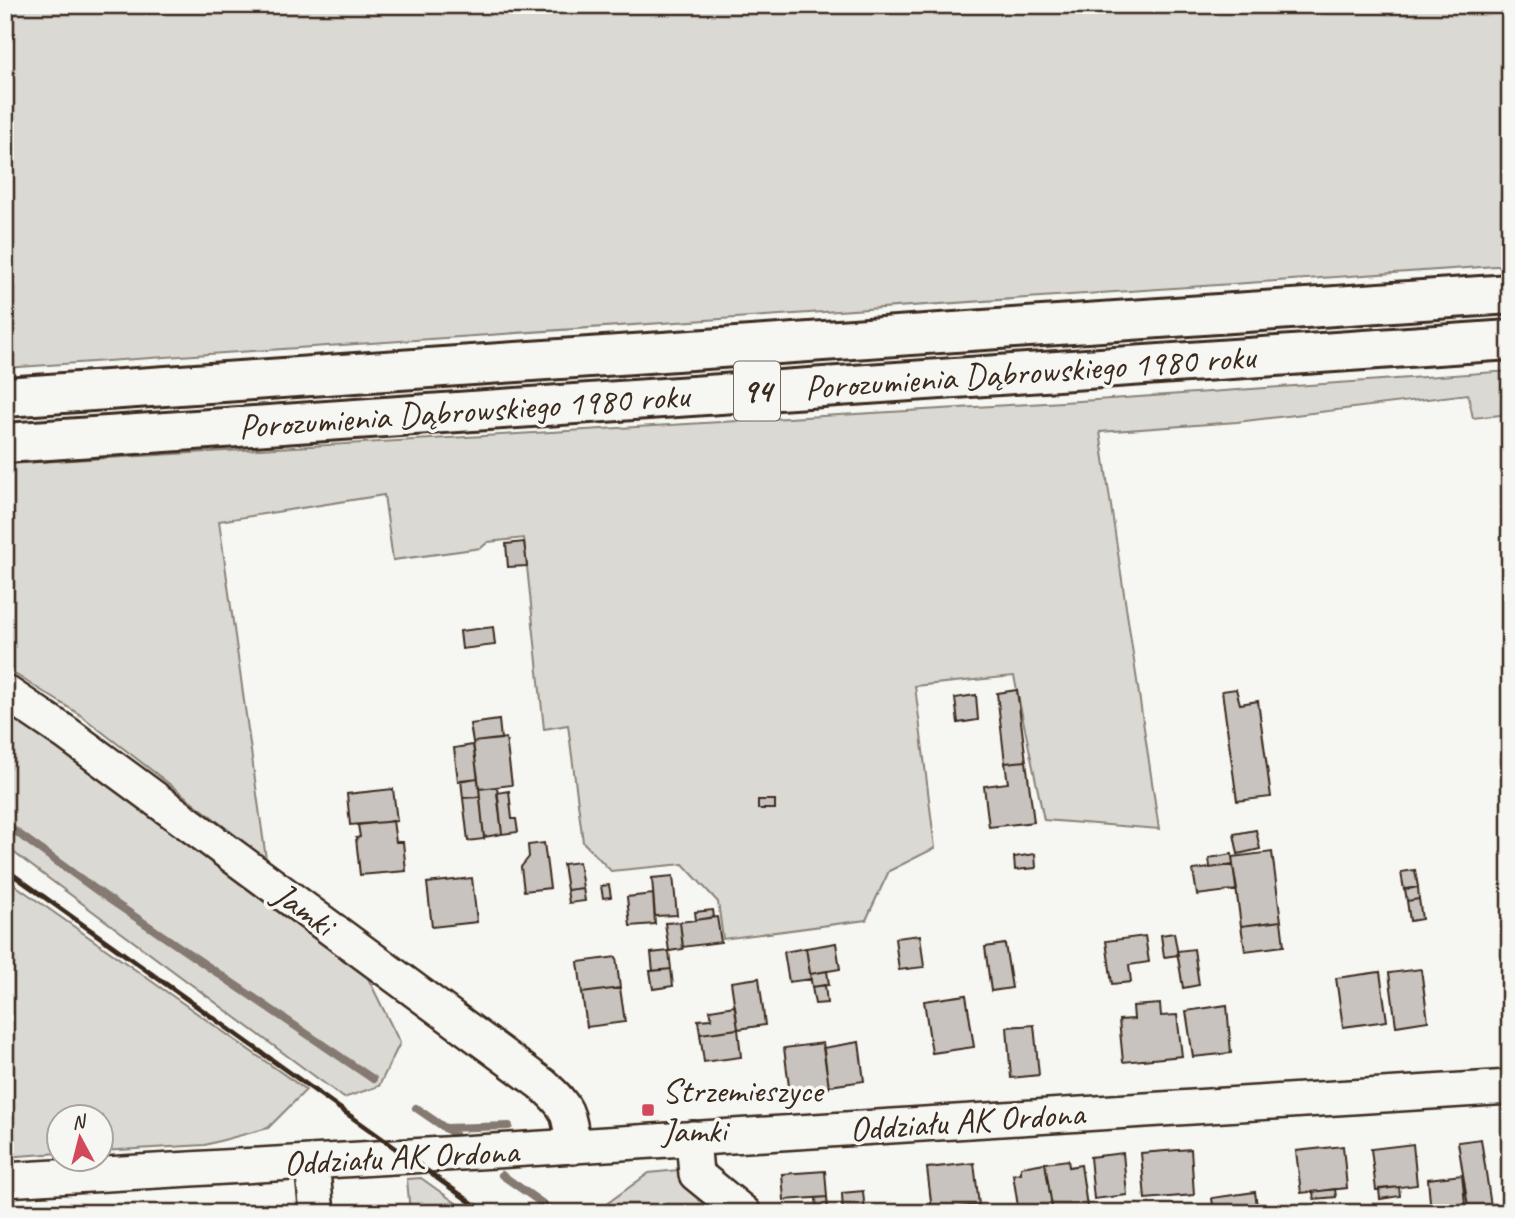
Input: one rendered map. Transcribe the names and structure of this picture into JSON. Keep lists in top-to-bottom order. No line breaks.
{"streets":{"main road":["Porozumienia Dąbrowskiego 1980 roku","94"],"street":["Jamki","Oddziału AK Ordona"]},"crossings":[["Jamki","Oddziału AK Ordona"]],"places":{"transit":["Strzemieszyce Jamki"]},"north":"top"}
